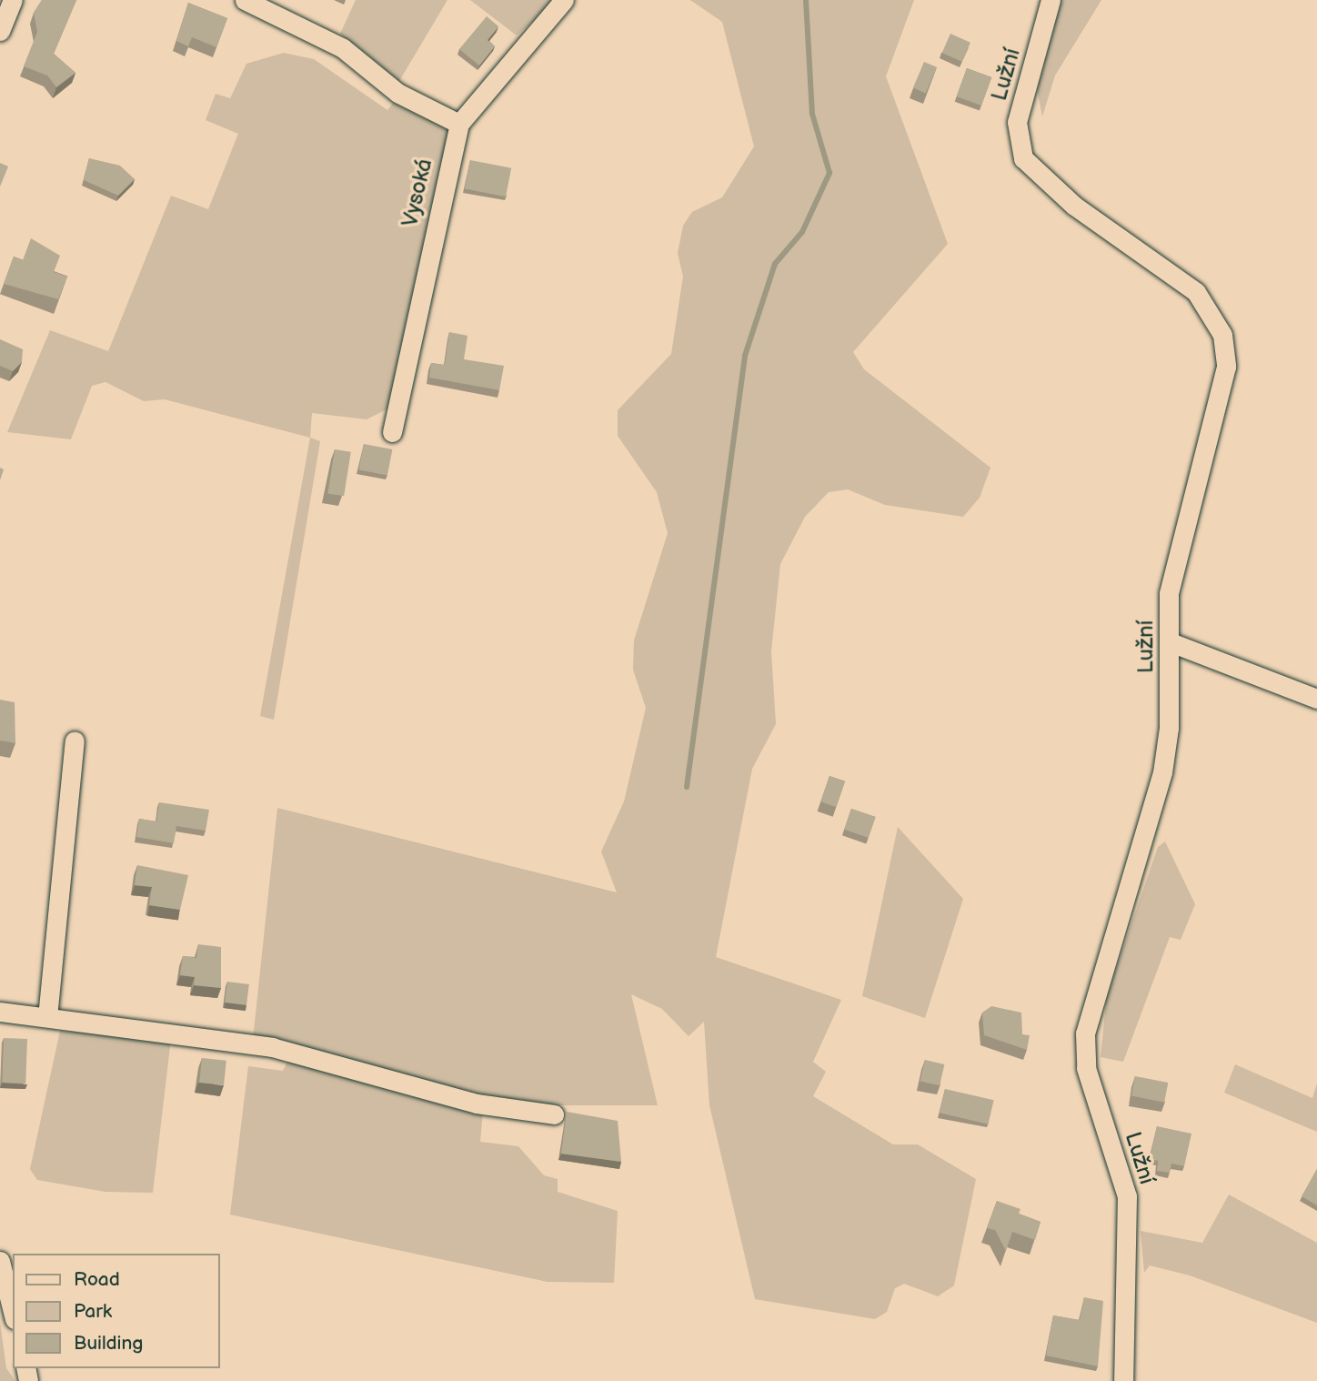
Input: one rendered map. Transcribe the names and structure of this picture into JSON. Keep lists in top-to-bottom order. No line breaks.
{"streets":{"street":["Lužní","Vysoká"]},"legend":["Road","Park","Building"]}
